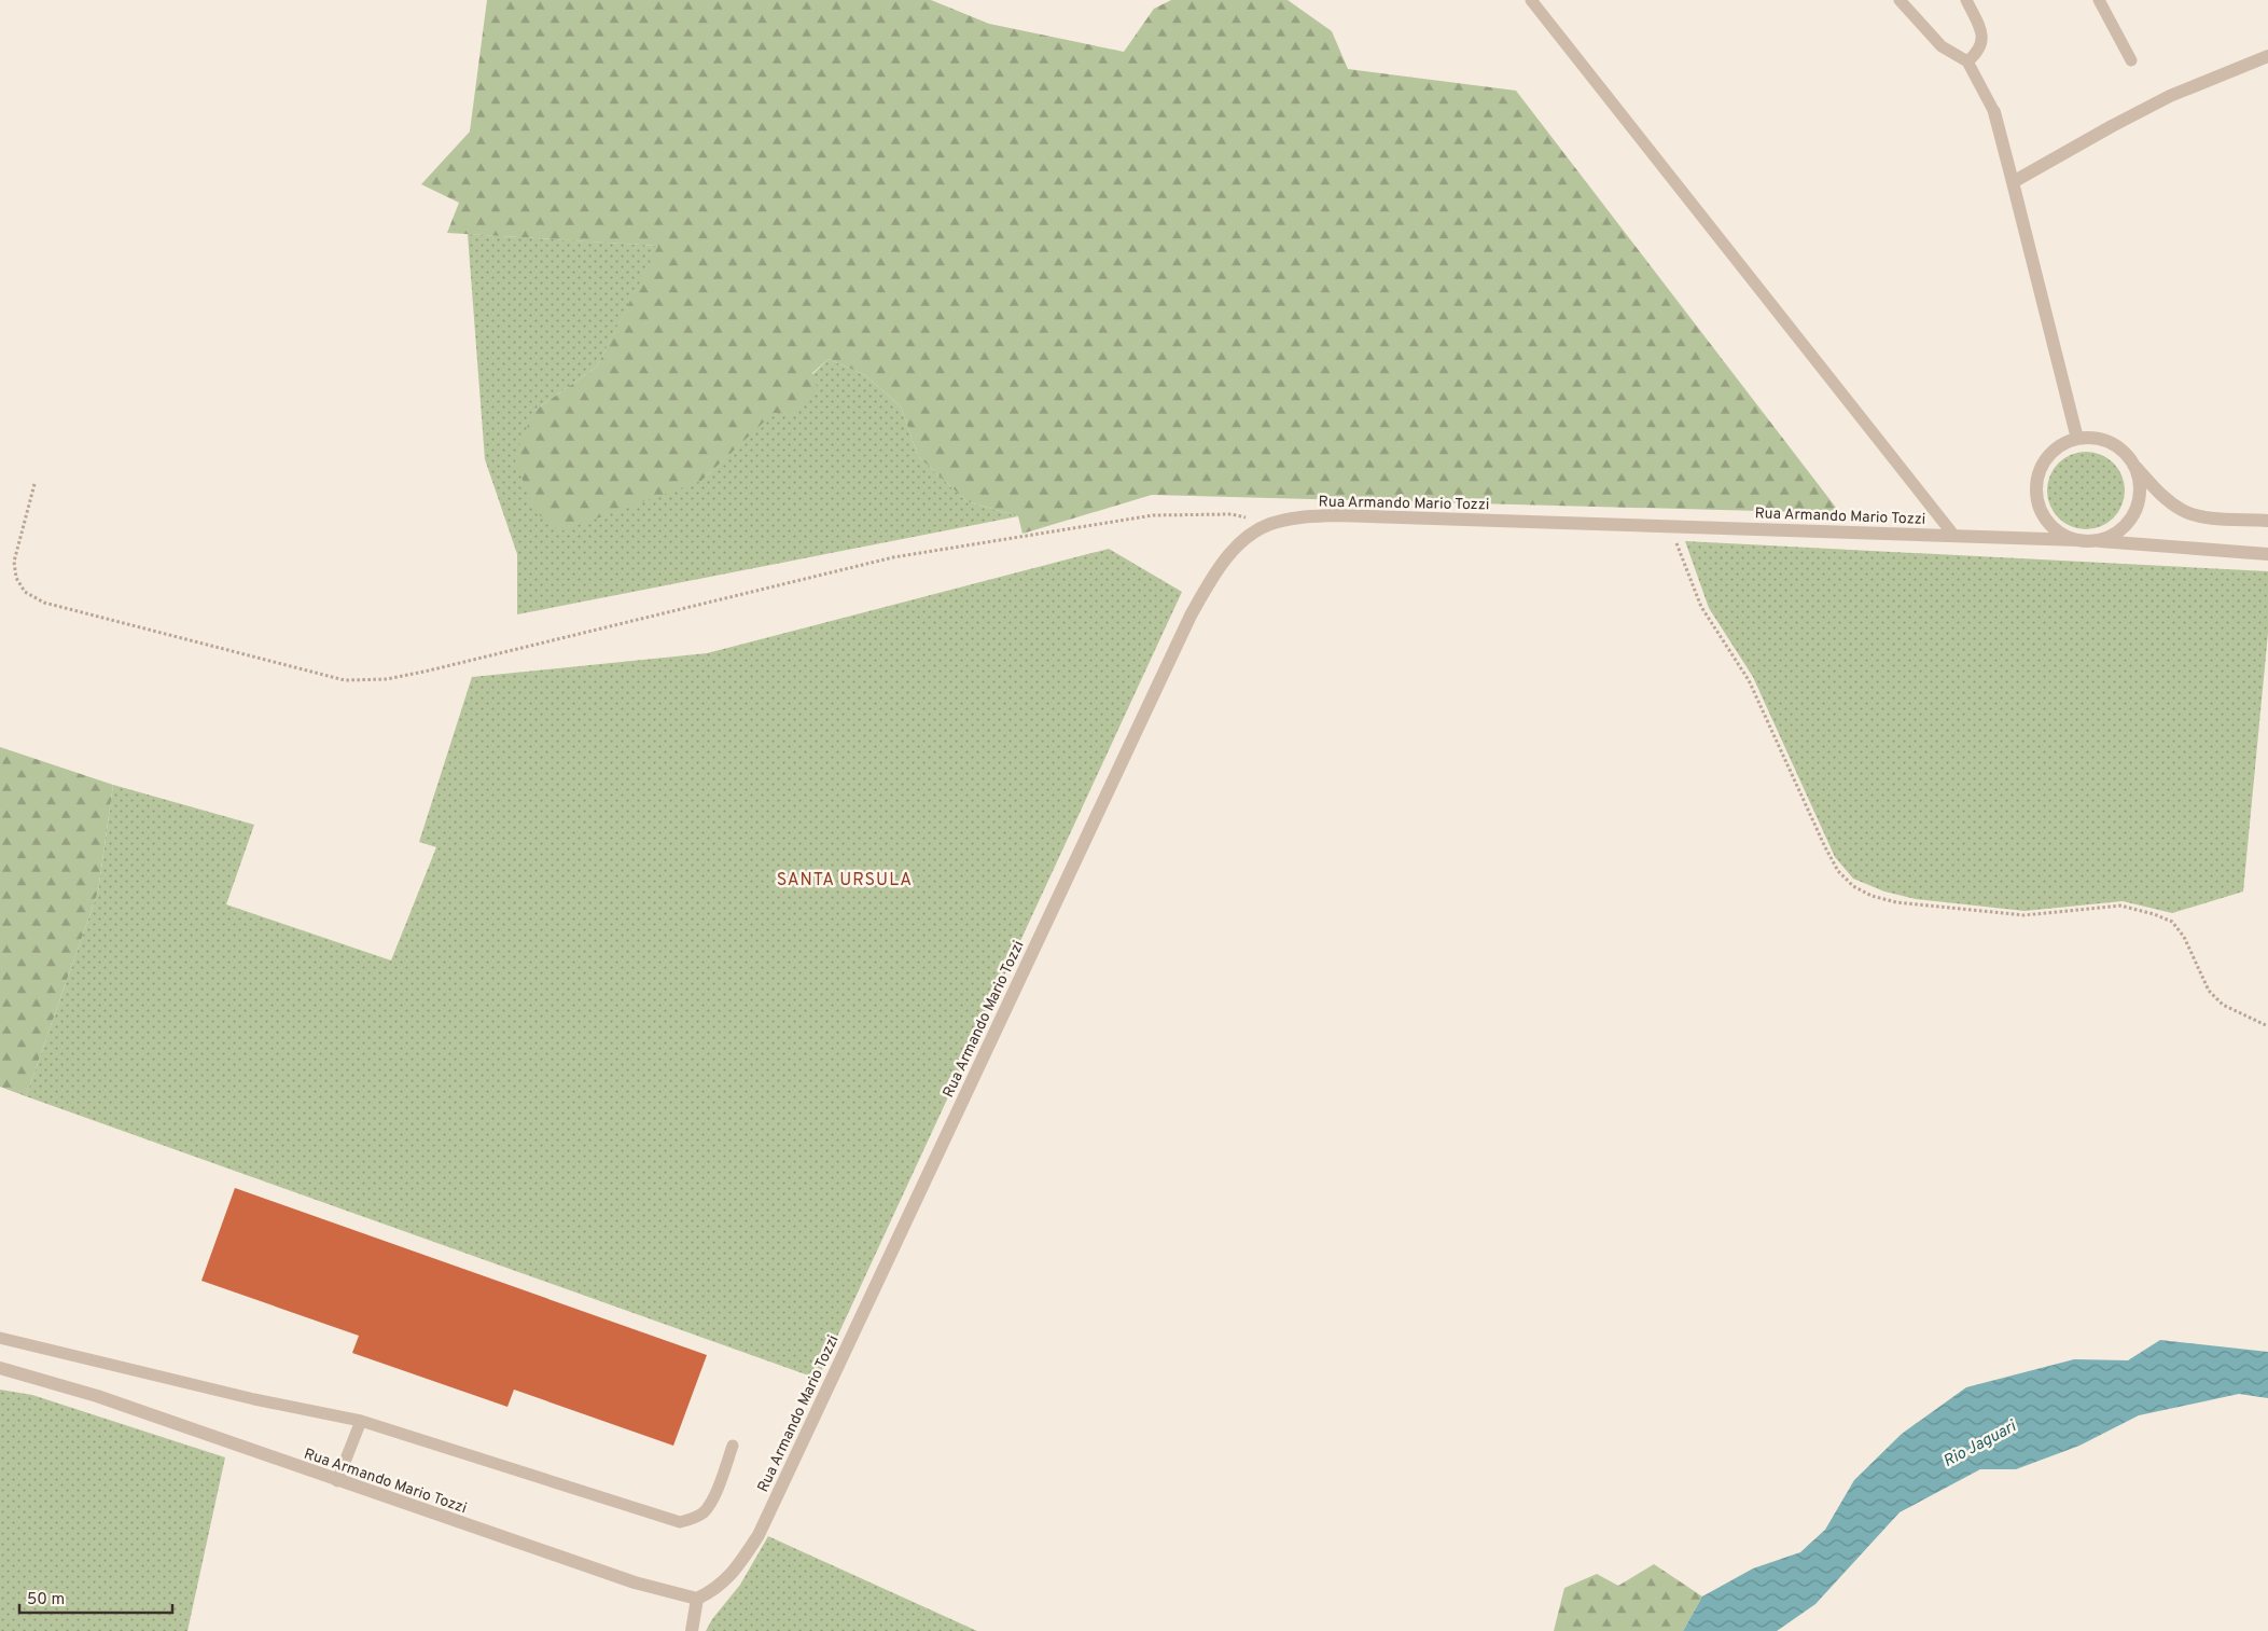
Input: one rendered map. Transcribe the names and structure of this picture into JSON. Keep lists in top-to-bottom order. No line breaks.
{"streets":{"street":["Rua Armando Mario Tozzi"]},"districts":["SANTA URSULA"],"water":["Rio Jaguari"],"scale_bar":"50 m"}
